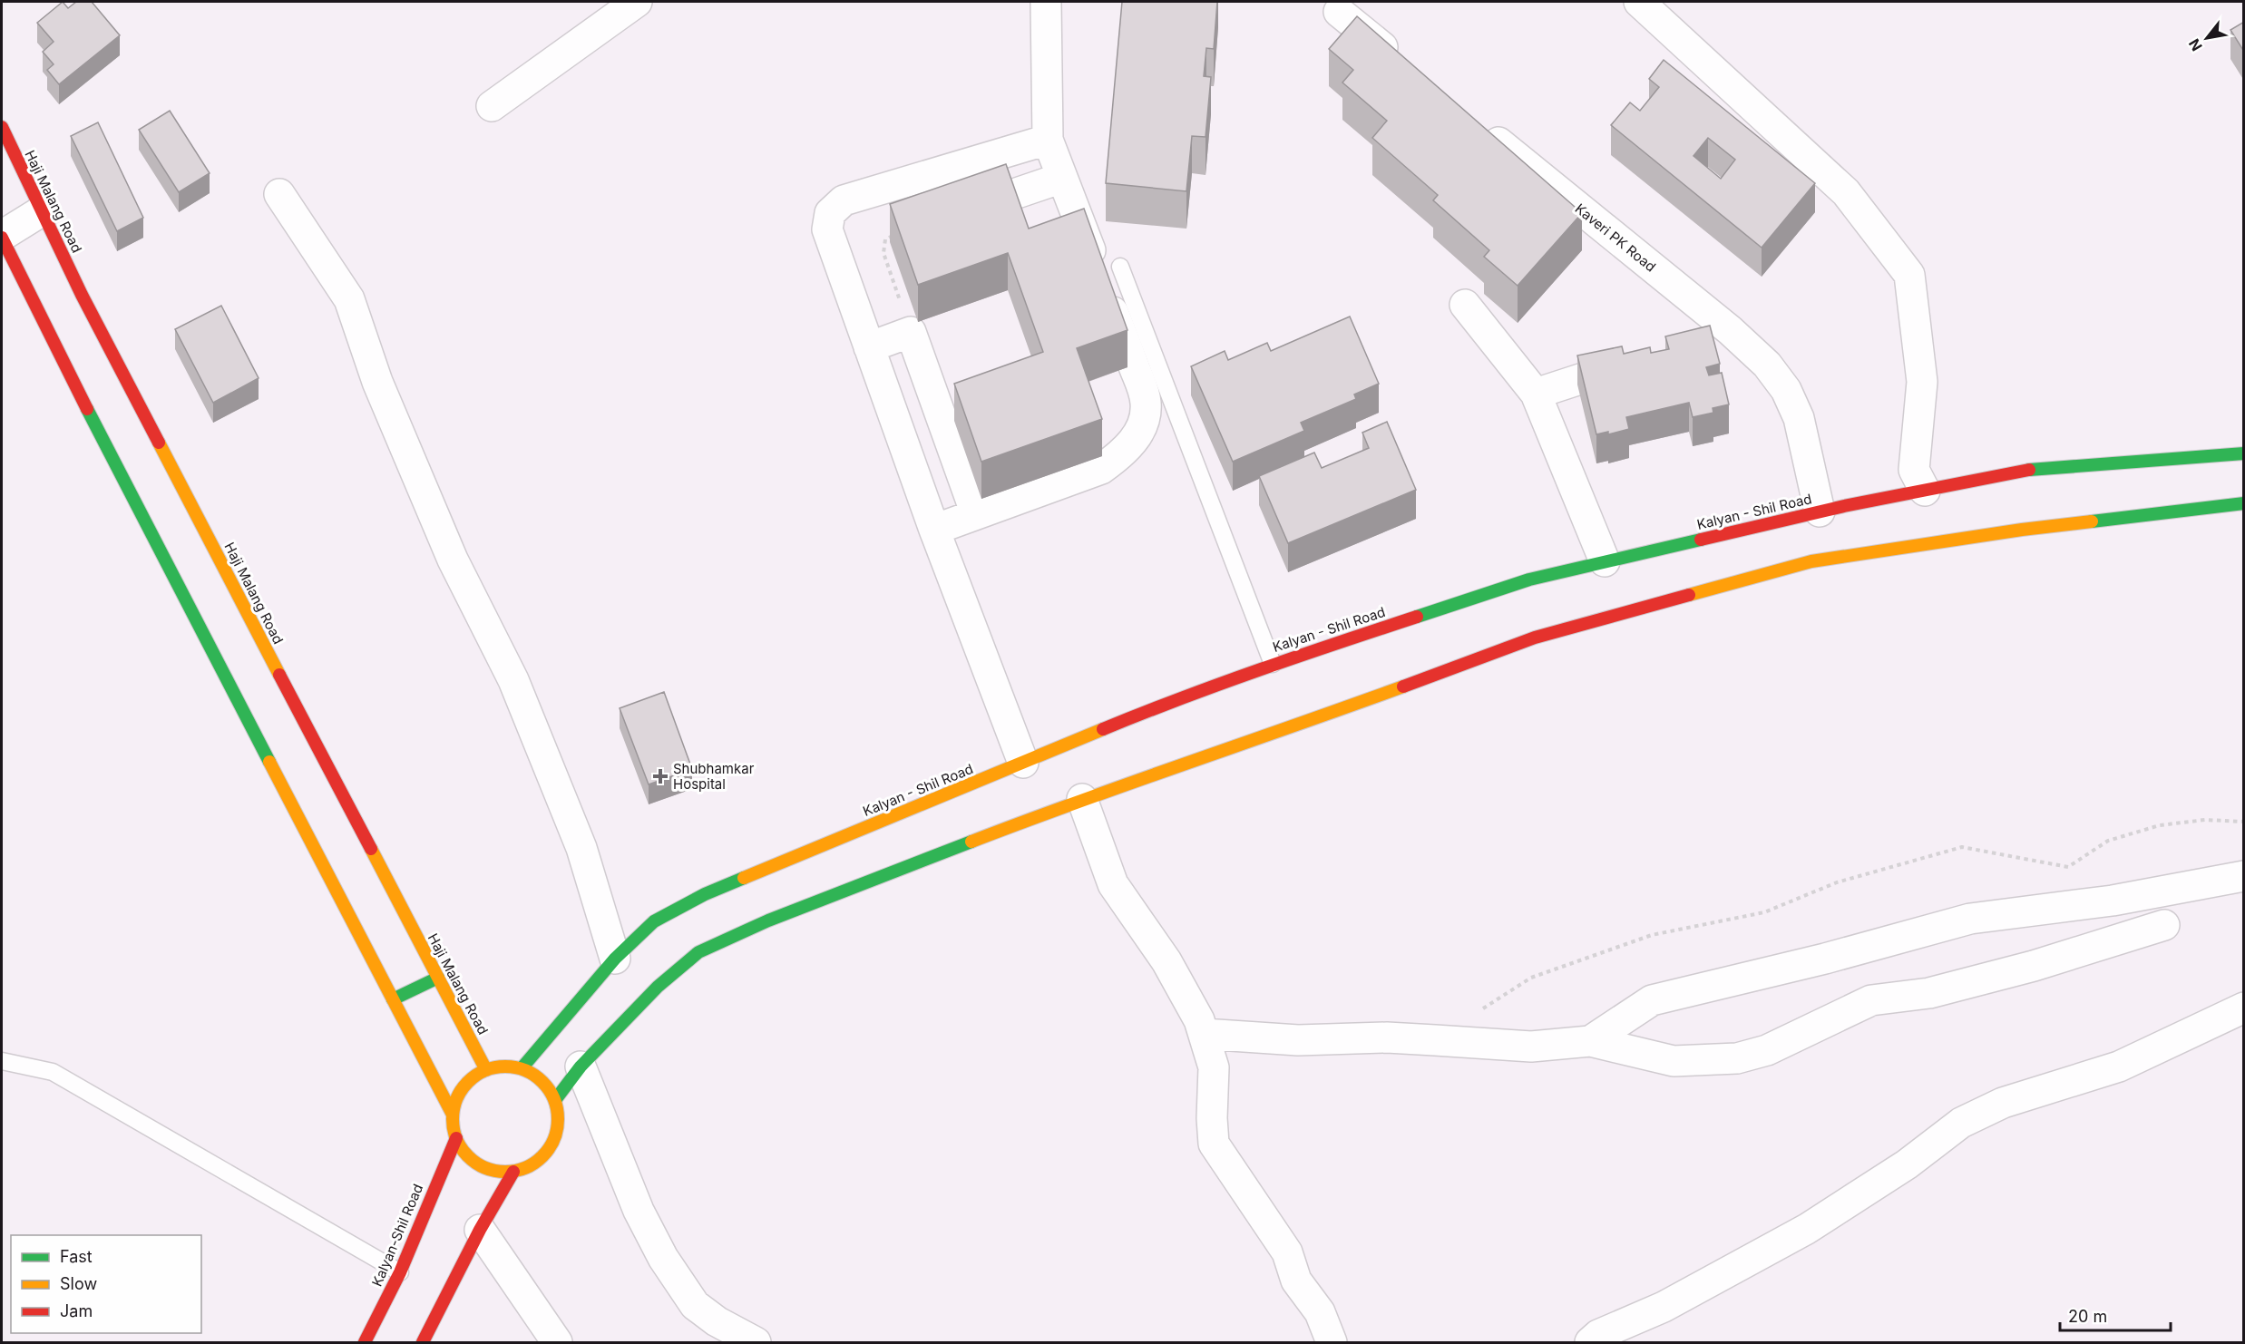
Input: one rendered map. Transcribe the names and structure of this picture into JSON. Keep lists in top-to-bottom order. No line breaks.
{"streets":{"main road":["Haji Malang Road","Kalyan - Shil Road","Kalyan-Shil Road"],"street":["Kaveri PK Road"]},"crossings":[["Haji Malang Road","Kalyan - Shil Road"],["Haji Malang Road","Kalyan-Shil Road"],["Kaveri PK Road","Kalyan - Shil Road"],["Kalyan - Shil Road","Kalyan-Shil Road"]],"places":{"health":["Shubhamkar Hospital"]},"legend":["Fast","Slow","Jam"],"scale_bar":"20 m","north":"bottom left"}
